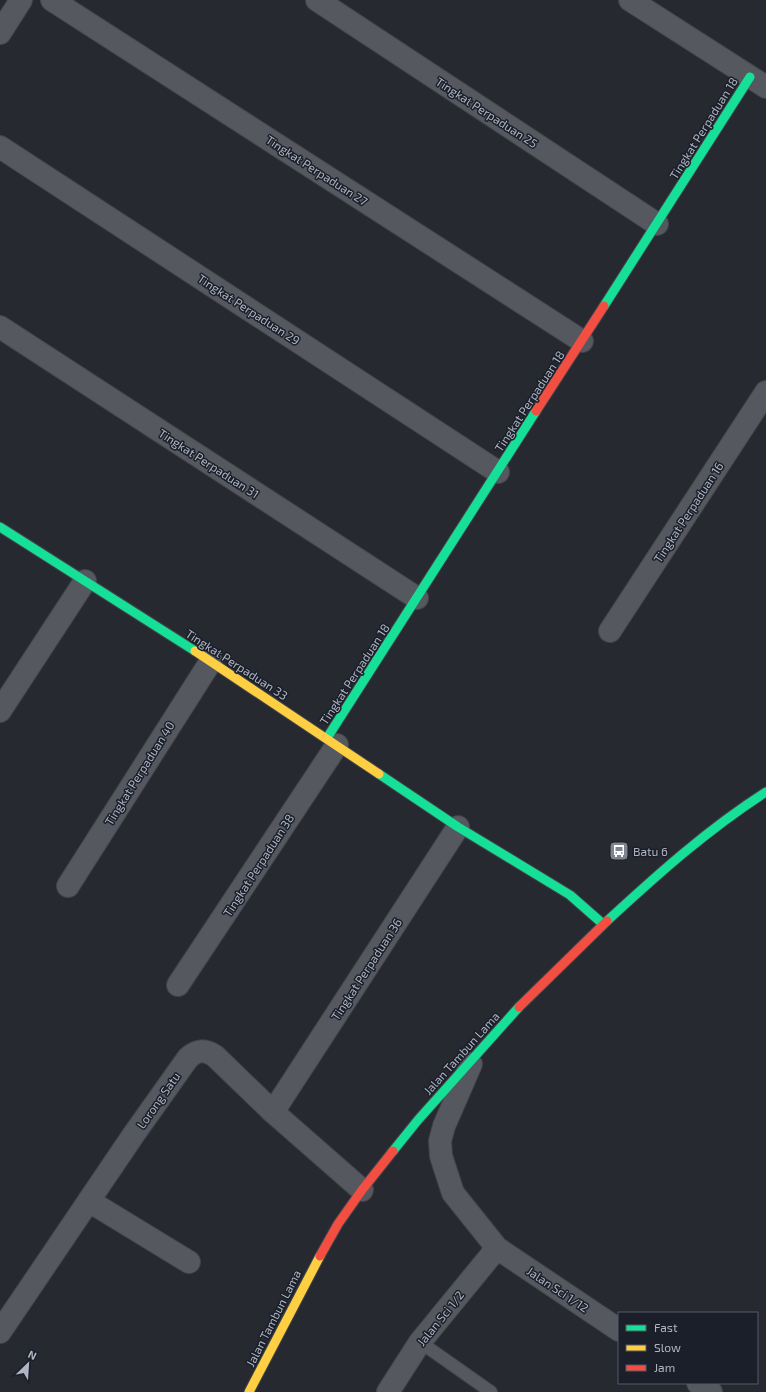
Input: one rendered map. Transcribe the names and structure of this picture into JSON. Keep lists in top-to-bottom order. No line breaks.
{"streets":{"street":["Tingkat Perpaduan 25","Tingkat Perpaduan 18","Tingkat Perpaduan 27","Tingkat Perpaduan 29","Tingkat Perpaduan 31","Tingkat Perpaduan 16","Tingkat Perpaduan 33","Tingkat Perpaduan 40","Tingkat Perpaduan 38","Tingkat Perpaduan 36","Jalan Tambun Lama","Lorong Satu","Jalan Sci 1/12","Jalan Sci 1/2"]},"crossings":[["Tingkat Perpaduan 25","Tingkat Perpaduan 18"],["Tingkat Perpaduan 18","Tingkat Perpaduan 27"],["Tingkat Perpaduan 18","Tingkat Perpaduan 29"],["Tingkat Perpaduan 18","Tingkat Perpaduan 31"],["Tingkat Perpaduan 18","Tingkat Perpaduan 33"],["Tingkat Perpaduan 18","Tingkat Perpaduan 38"],["Tingkat Perpaduan 33","Tingkat Perpaduan 40"],["Tingkat Perpaduan 33","Tingkat Perpaduan 38"],["Tingkat Perpaduan 33","Tingkat Perpaduan 36"],["Tingkat Perpaduan 33","Jalan Tambun Lama"],["Tingkat Perpaduan 36","Lorong Satu"],["Jalan Tambun Lama","Lorong Satu"],["Jalan Tambun Lama","Jalan Sci 1/12"],["Jalan Sci 1/12","Jalan Sci 1/2"]],"places":{"bus stop":["Batu 6"]},"legend":["Fast","Slow","Jam"],"north":"top right"}
